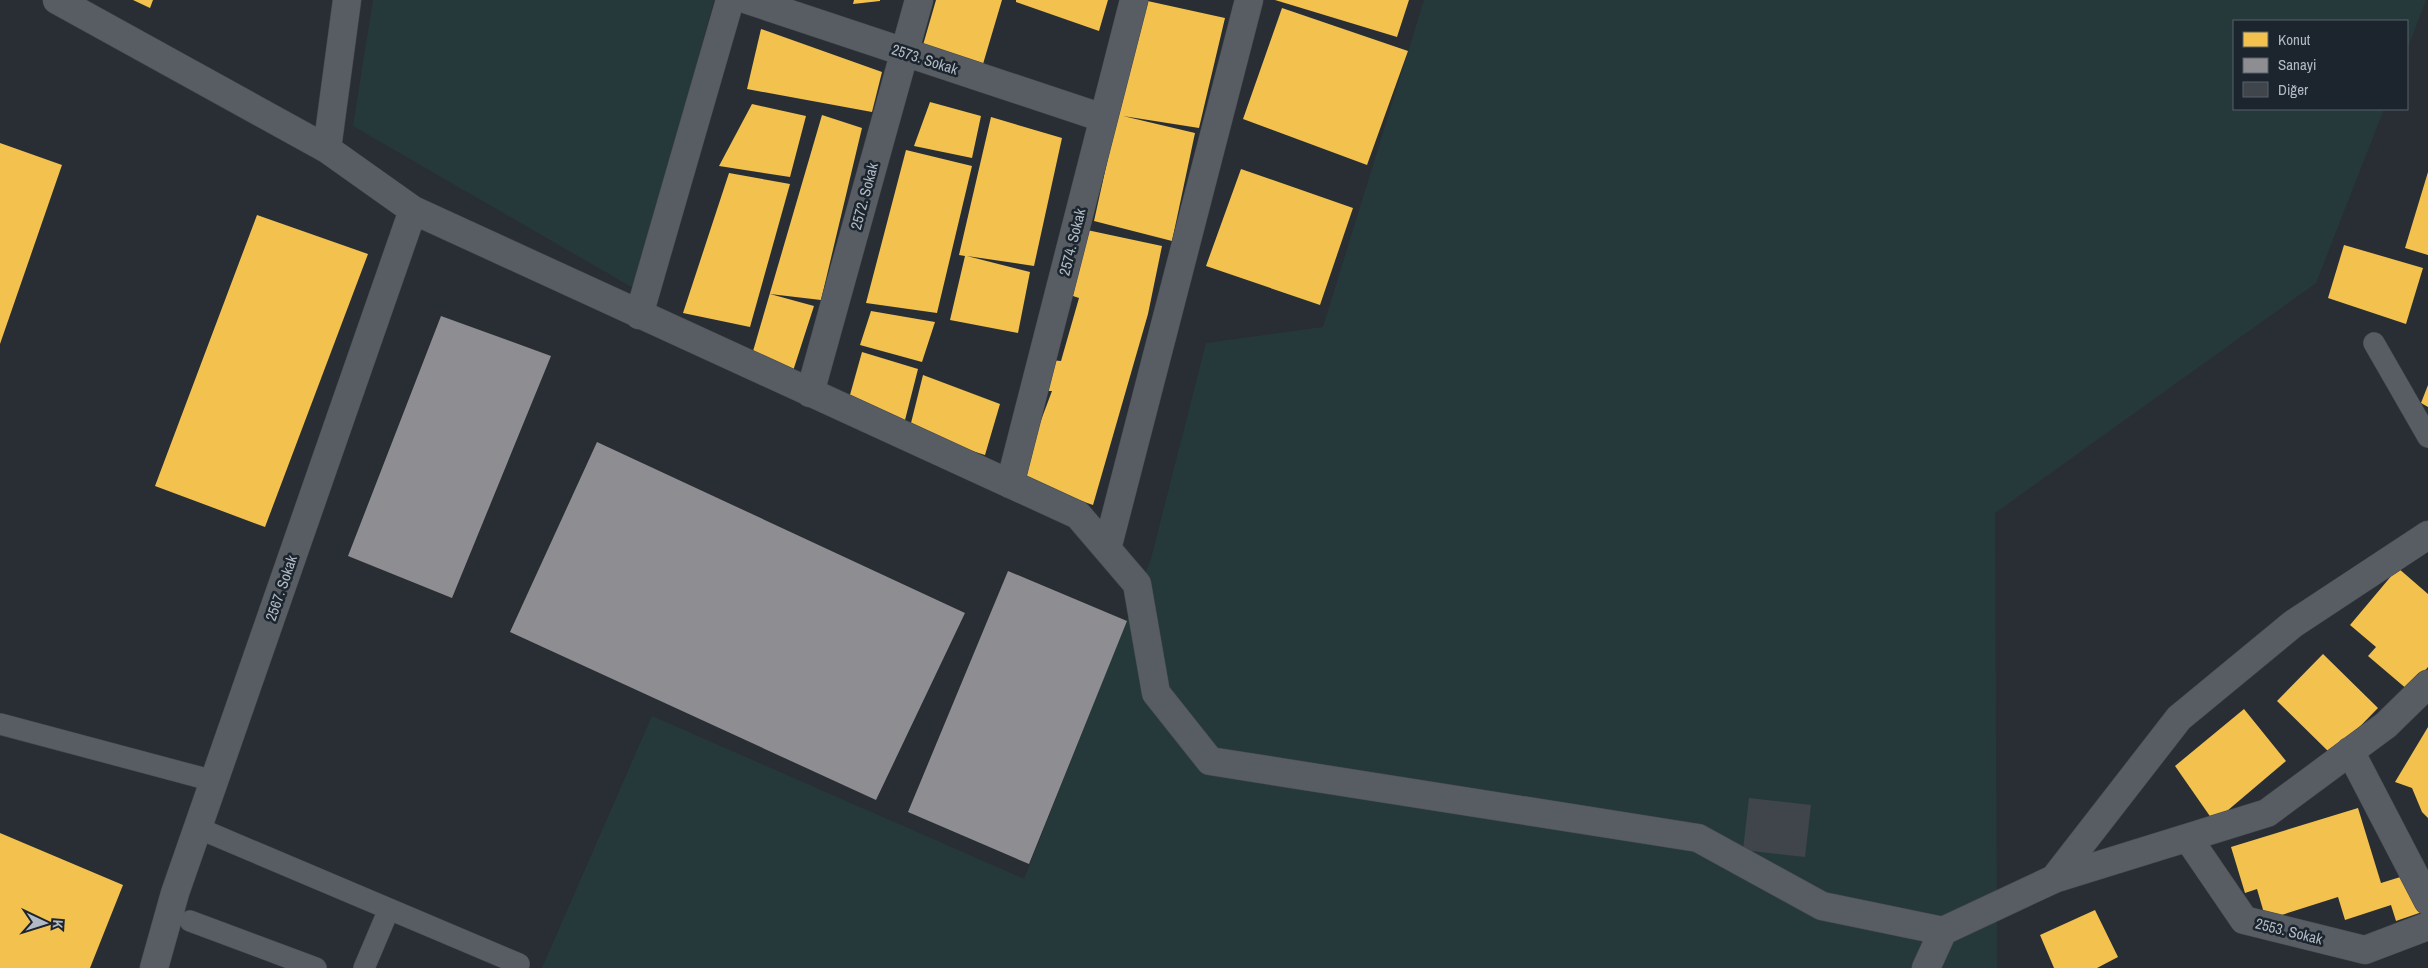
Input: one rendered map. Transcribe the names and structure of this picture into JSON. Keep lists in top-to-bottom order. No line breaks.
{"streets":{"street":["2573. Sokak","2572. Sokak","2574. Sokak","2567. Sokak","2553. Sokak"]},"crossings":[["2573. Sokak","2572. Sokak"],["2573. Sokak","2574. Sokak"]],"legend":["Konut","Sanayi","Diğer"],"north":"right"}
